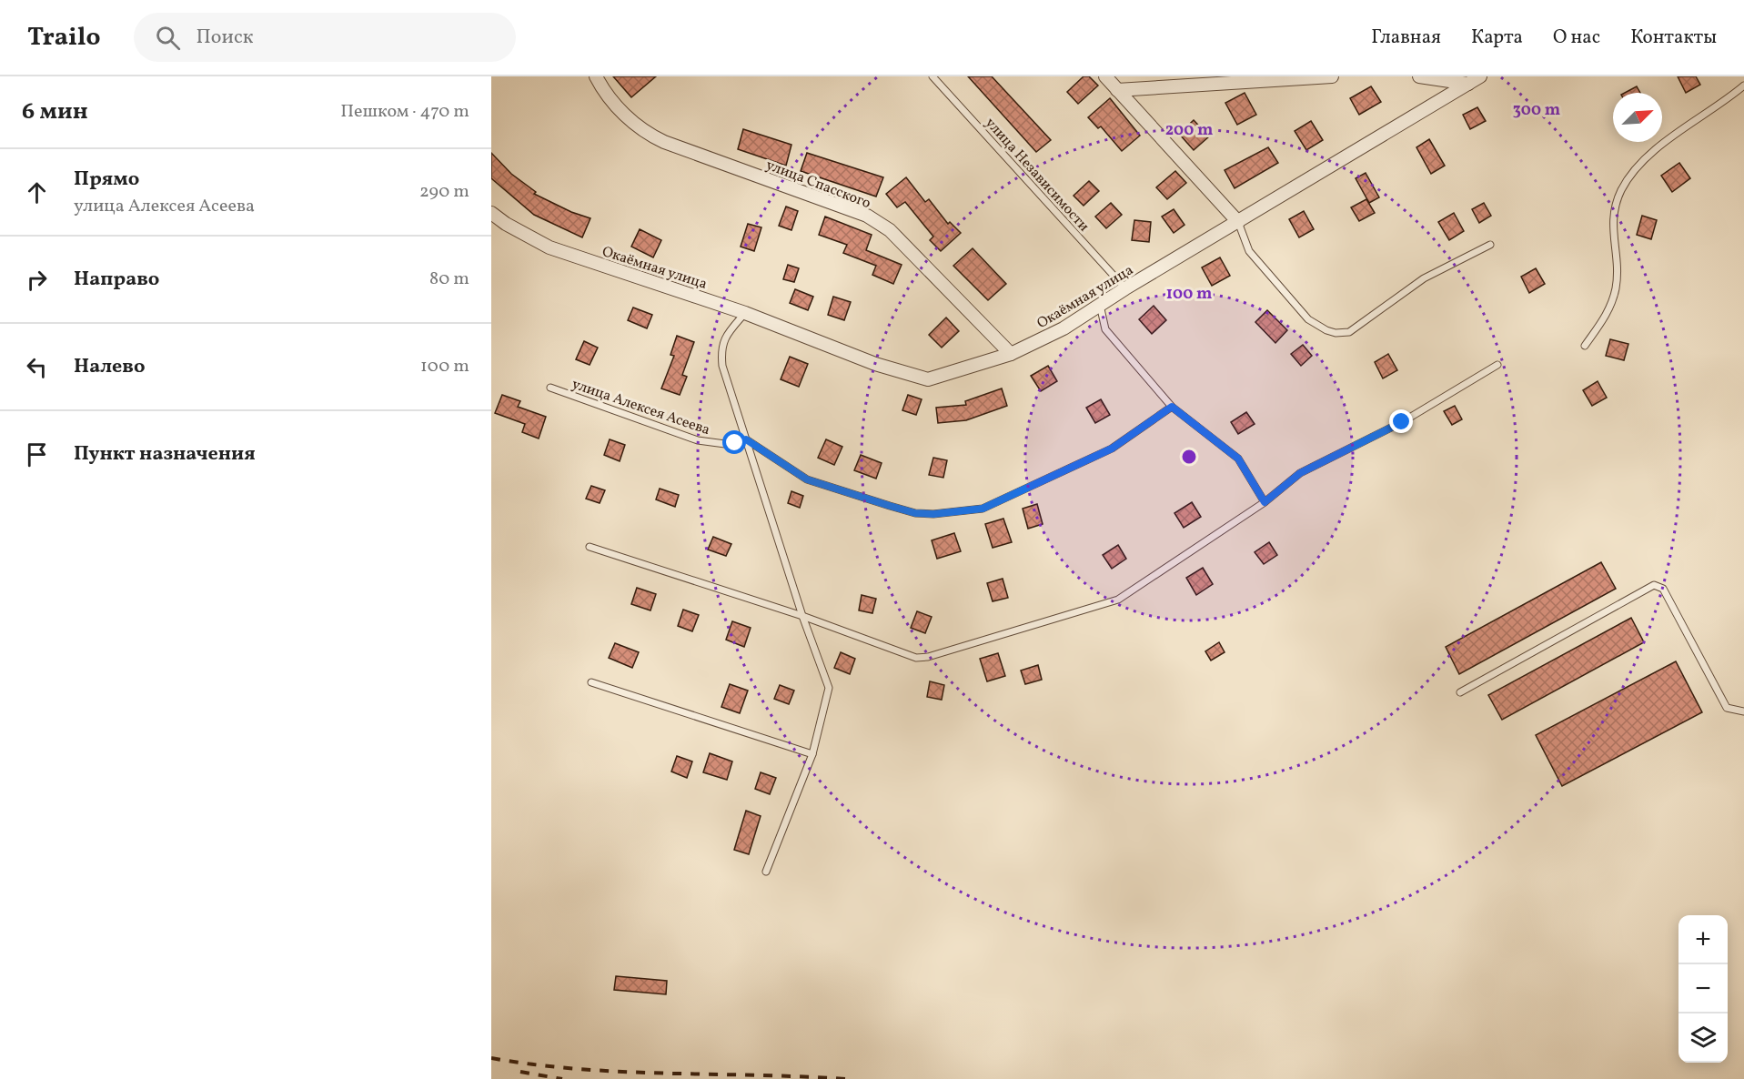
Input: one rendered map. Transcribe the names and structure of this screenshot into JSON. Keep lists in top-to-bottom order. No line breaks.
{"streets":{"street":["улица Спасского","Окаёмная улица"],"lane":["улица Независимости","улица Алексея Асеева"]},"crossings":[["улица Независимости","Окаёмная улица"],["улица Спасского","Окаёмная улица"]],"north":"top right","page":{"header":"Trailo","search":"Поиск","nav":["Главная","Карта","О нас","Контакты"],"heading":["6 мин","Пешком · 470 m"],"list":[["Прямо","улица Алексея Асеева","290 m"],["Направо","80 m"],["Налево","100 m"],"Пункт назначения"],"map_buttons":["+","−"]},"rings":["300 m","200 m","100 m"]}
